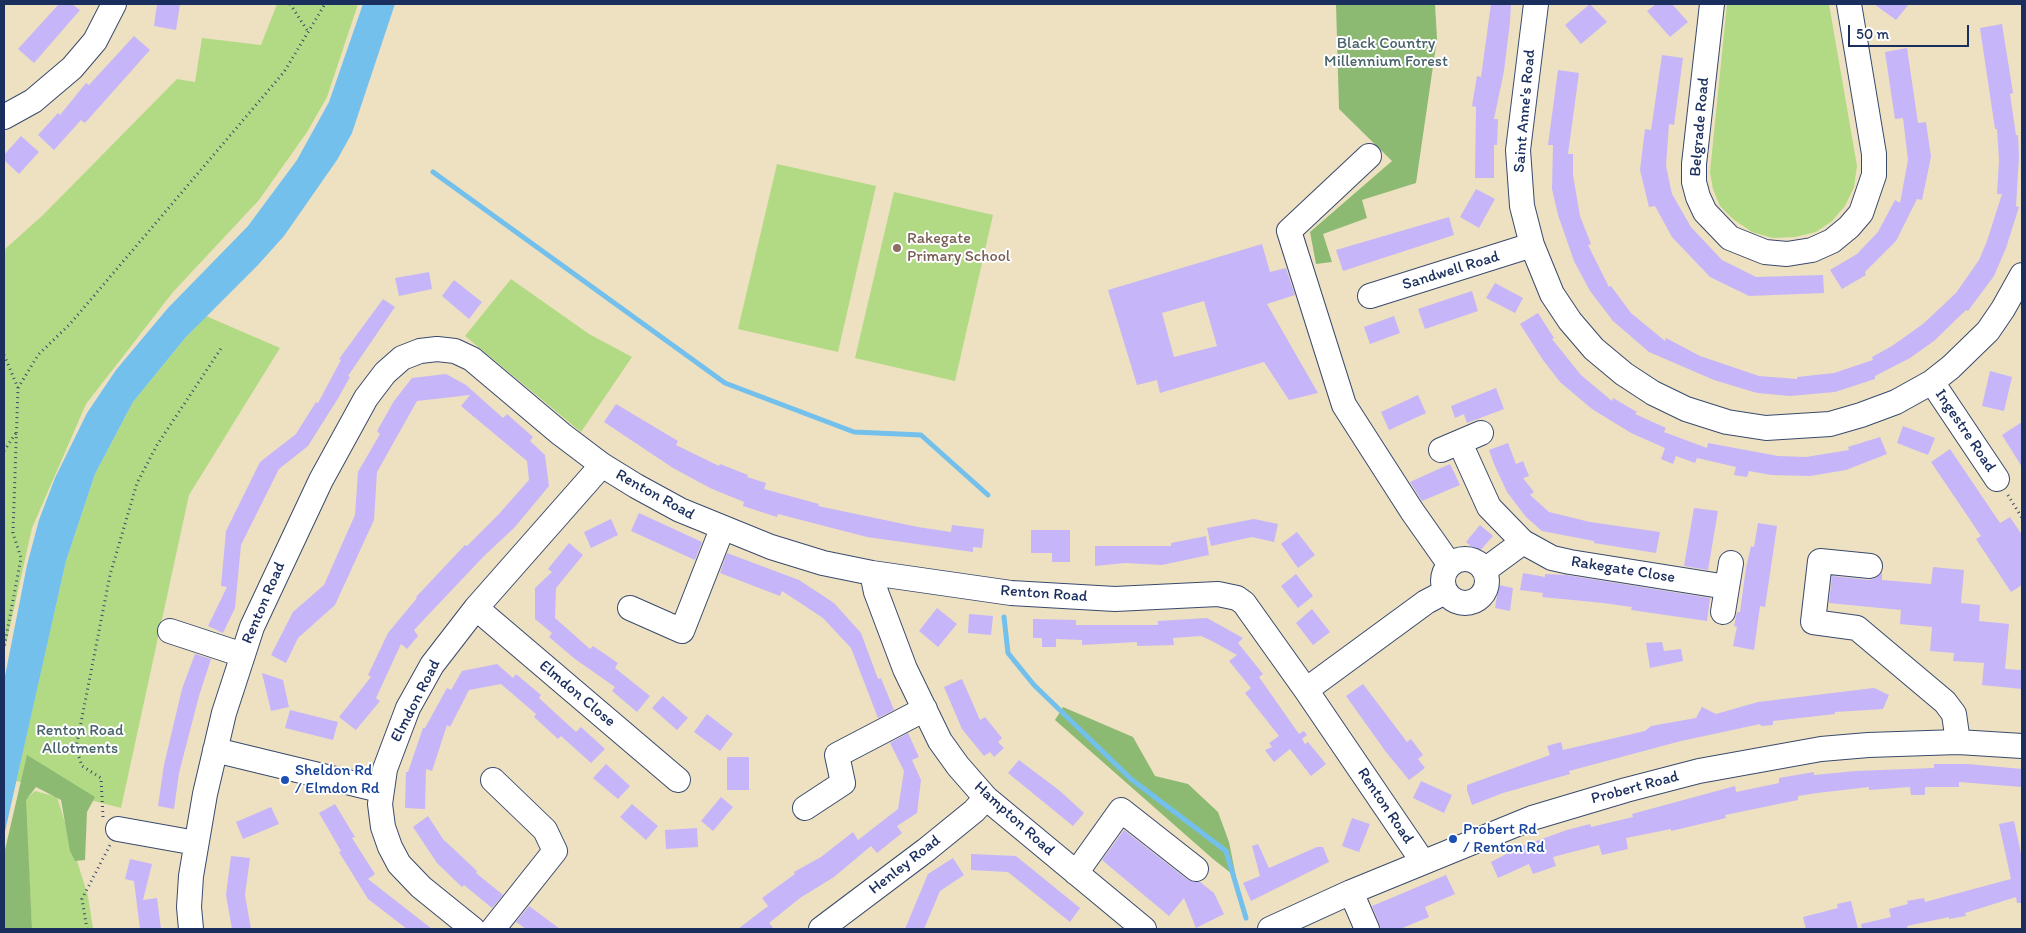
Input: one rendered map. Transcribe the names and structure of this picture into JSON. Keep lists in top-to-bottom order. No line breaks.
{"streets":{"street":["Saint Anne's Road","Belgrade Road","Sandwell Road","Ingestre Road","Renton Road","Rakegate Close","Elmdon Close","Elmdon Road","Probert Road","Hampton Road","Henley Road"]},"crossings":[["Saint Anne's Road","Sandwell Road"],["Saint Anne's Road","Ingestre Road"],["Renton Road","Elmdon Road"],["Renton Road","Probert Road"],["Renton Road","Hampton Road"],["Elmdon Close","Elmdon Road"],["Hampton Road","Henley Road"]],"parks":["Black Country Millennium Forest","Renton Road Allotments"],"places":["Rakegate Primary School","Sheldon Rd / Elmdon Rd","Probert Rd / Renton Rd"],"scale_bar":"50 m"}
